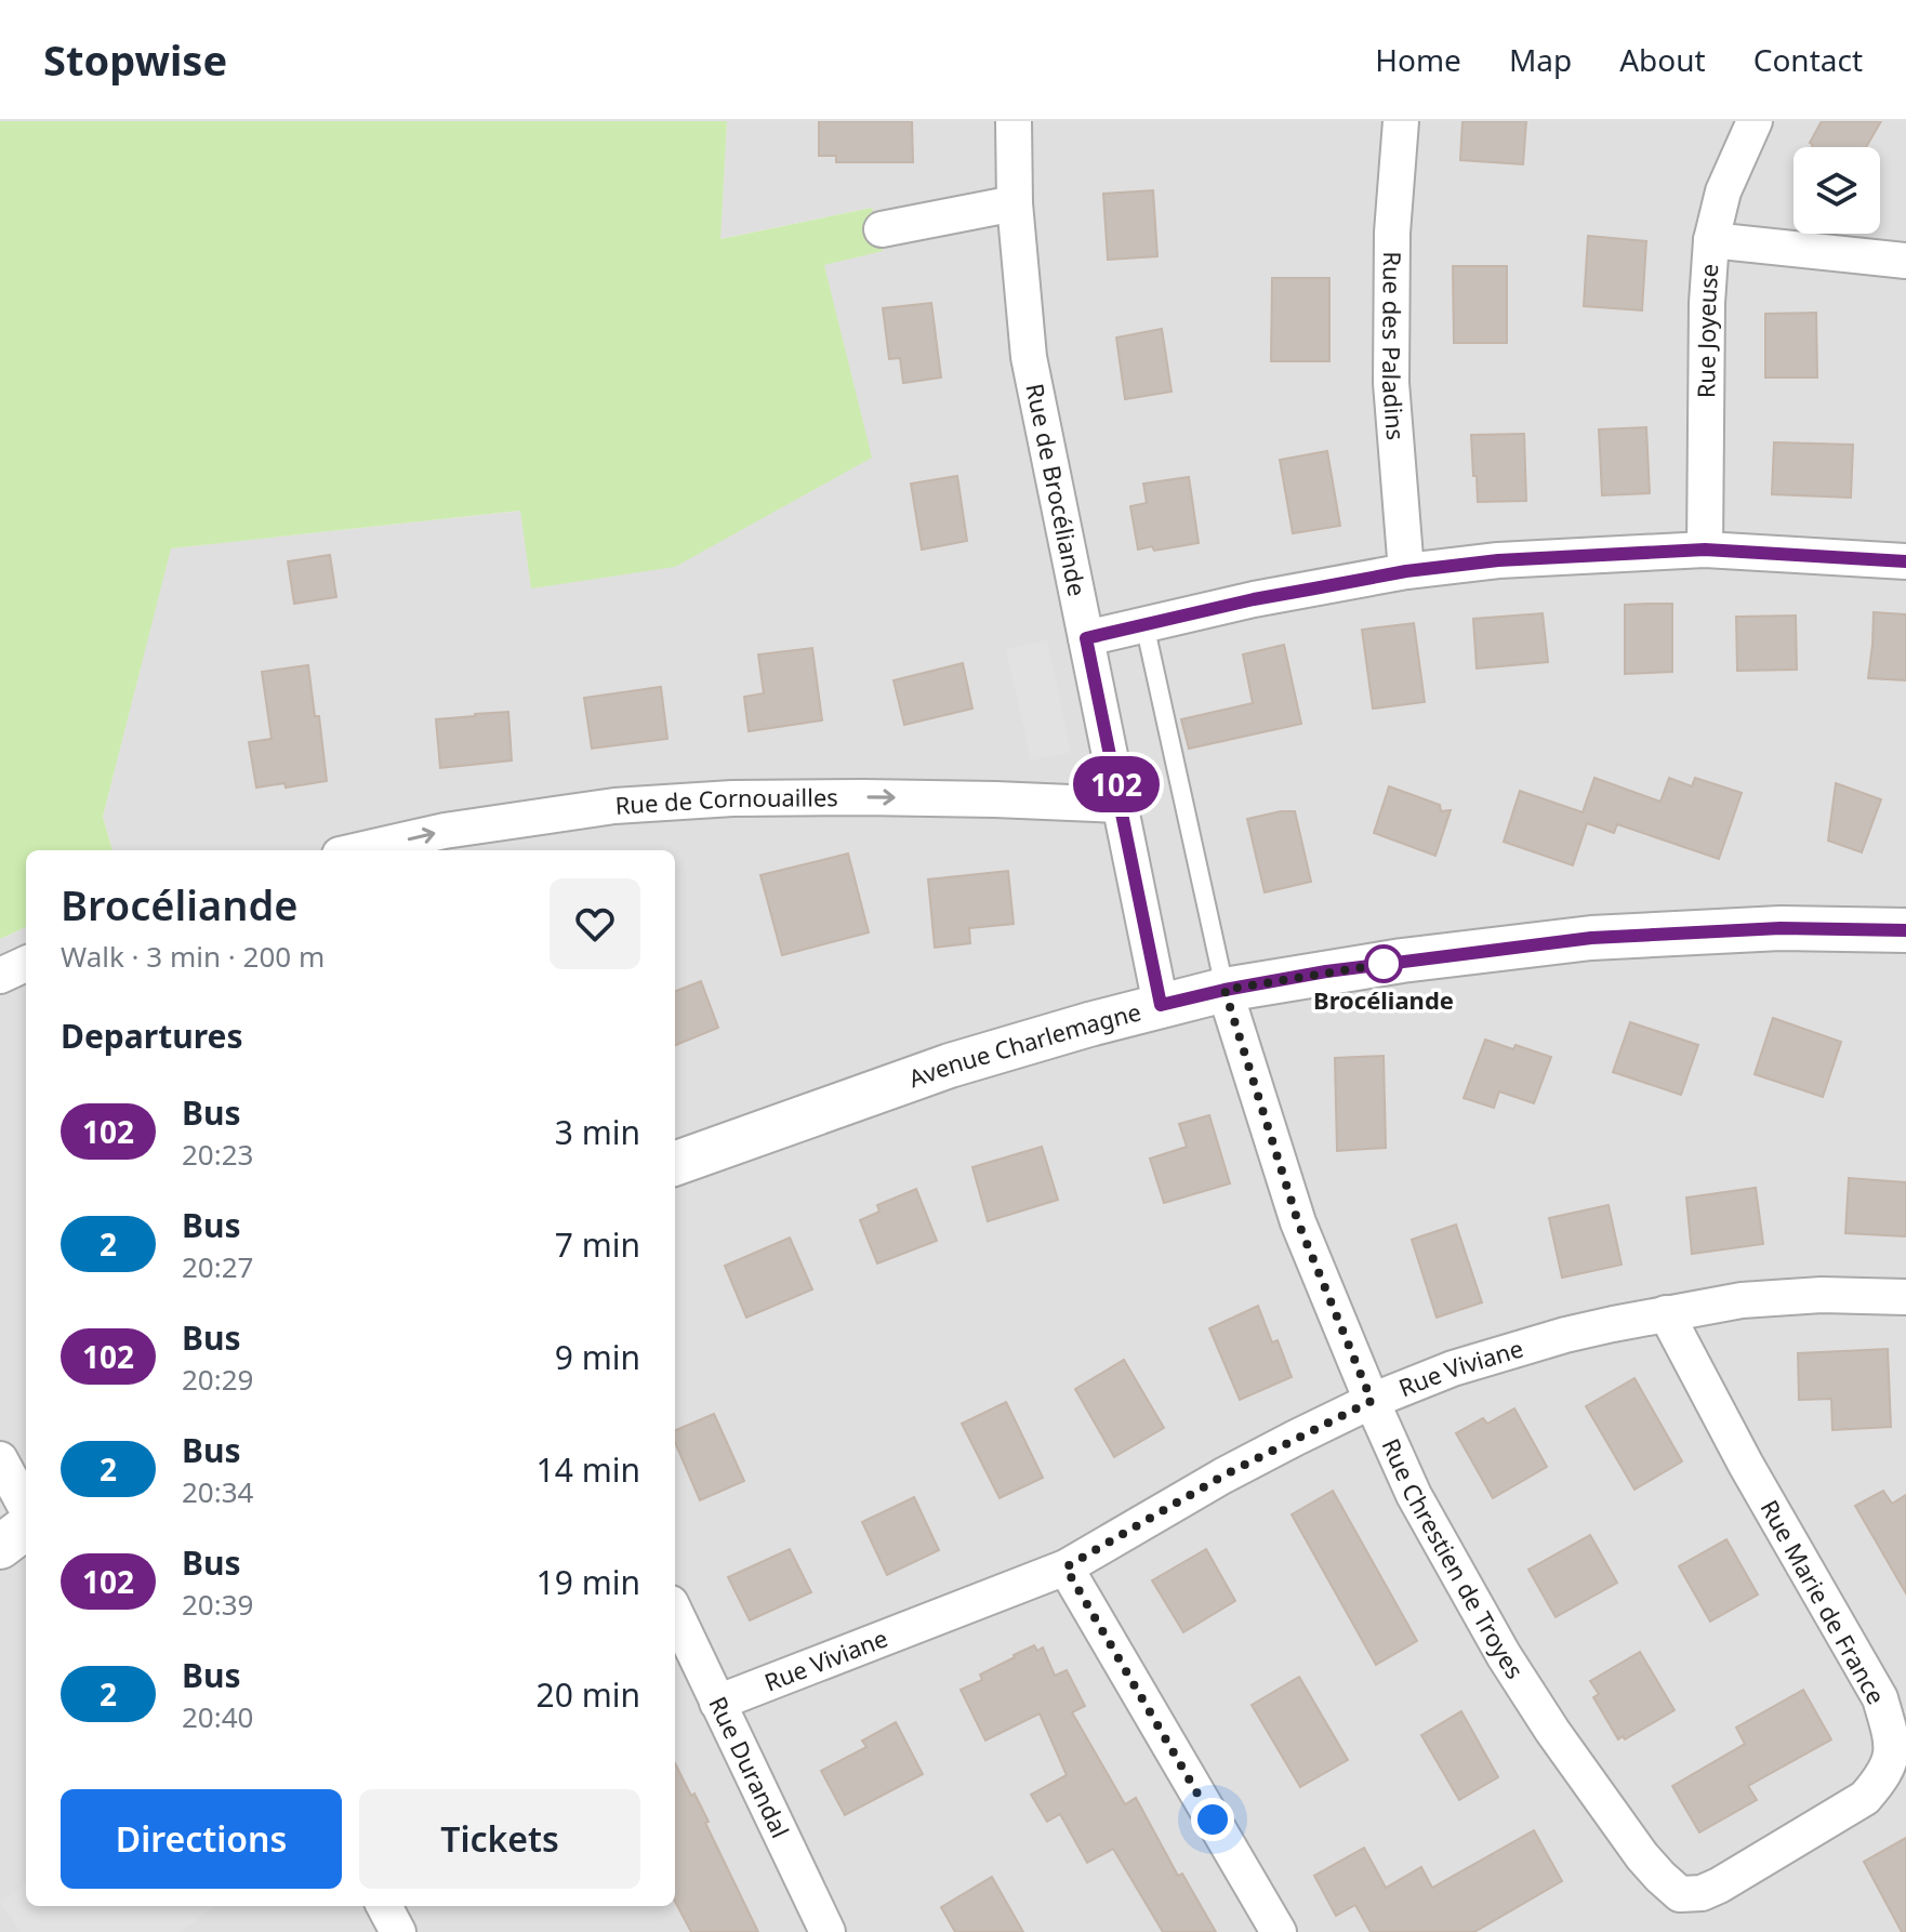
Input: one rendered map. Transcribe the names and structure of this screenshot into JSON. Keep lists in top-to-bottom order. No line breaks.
{"streets":{"street":["Rue Joyeuse","Rue des Paladins","Rue de Brocéliande","Rue de Cornouailles","Avenue Charlemagne","Rue Viviane","Rue Chrestien de Troyes","Rue Marie de France","Rue Durandal"]},"crossings":[["Rue de Brocéliande","Rue de Cornouailles"],["Rue de Brocéliande","Avenue Charlemagne"],["Avenue Charlemagne","Rue Chrestien de Troyes"],["Rue Viviane","Rue Chrestien de Troyes"],["Rue Viviane","Rue Marie de France"],["Rue Viviane","Rue Durandal"],["Rue Chrestien de Troyes","Rue Marie de France"]],"one_way":["Rue de Cornouailles"],"places":["Brocéliande"],"lines":["bus line 102"],"page":{"header":"Stopwise","nav":["Home","Map","About","Contact"],"on_map":"102","heading":[["Brocéliande","Walk · 3 min · 200 m"],"Departures"],"list":[{"mark":"102","name":"Bus","note":"20:23","value":"3 min"},{"mark":"2","name":"Bus","note":"20:27","value":"7 min"},{"mark":"102","name":"Bus","note":"20:29","value":"9 min"},{"mark":"2","name":"Bus","note":"20:34","value":"14 min"},{"mark":"102","name":"Bus","note":"20:39","value":"19 min"},{"mark":"2","name":"Bus","note":"20:40","value":"20 min"}],"buttons":["Directions","Tickets"]}}
